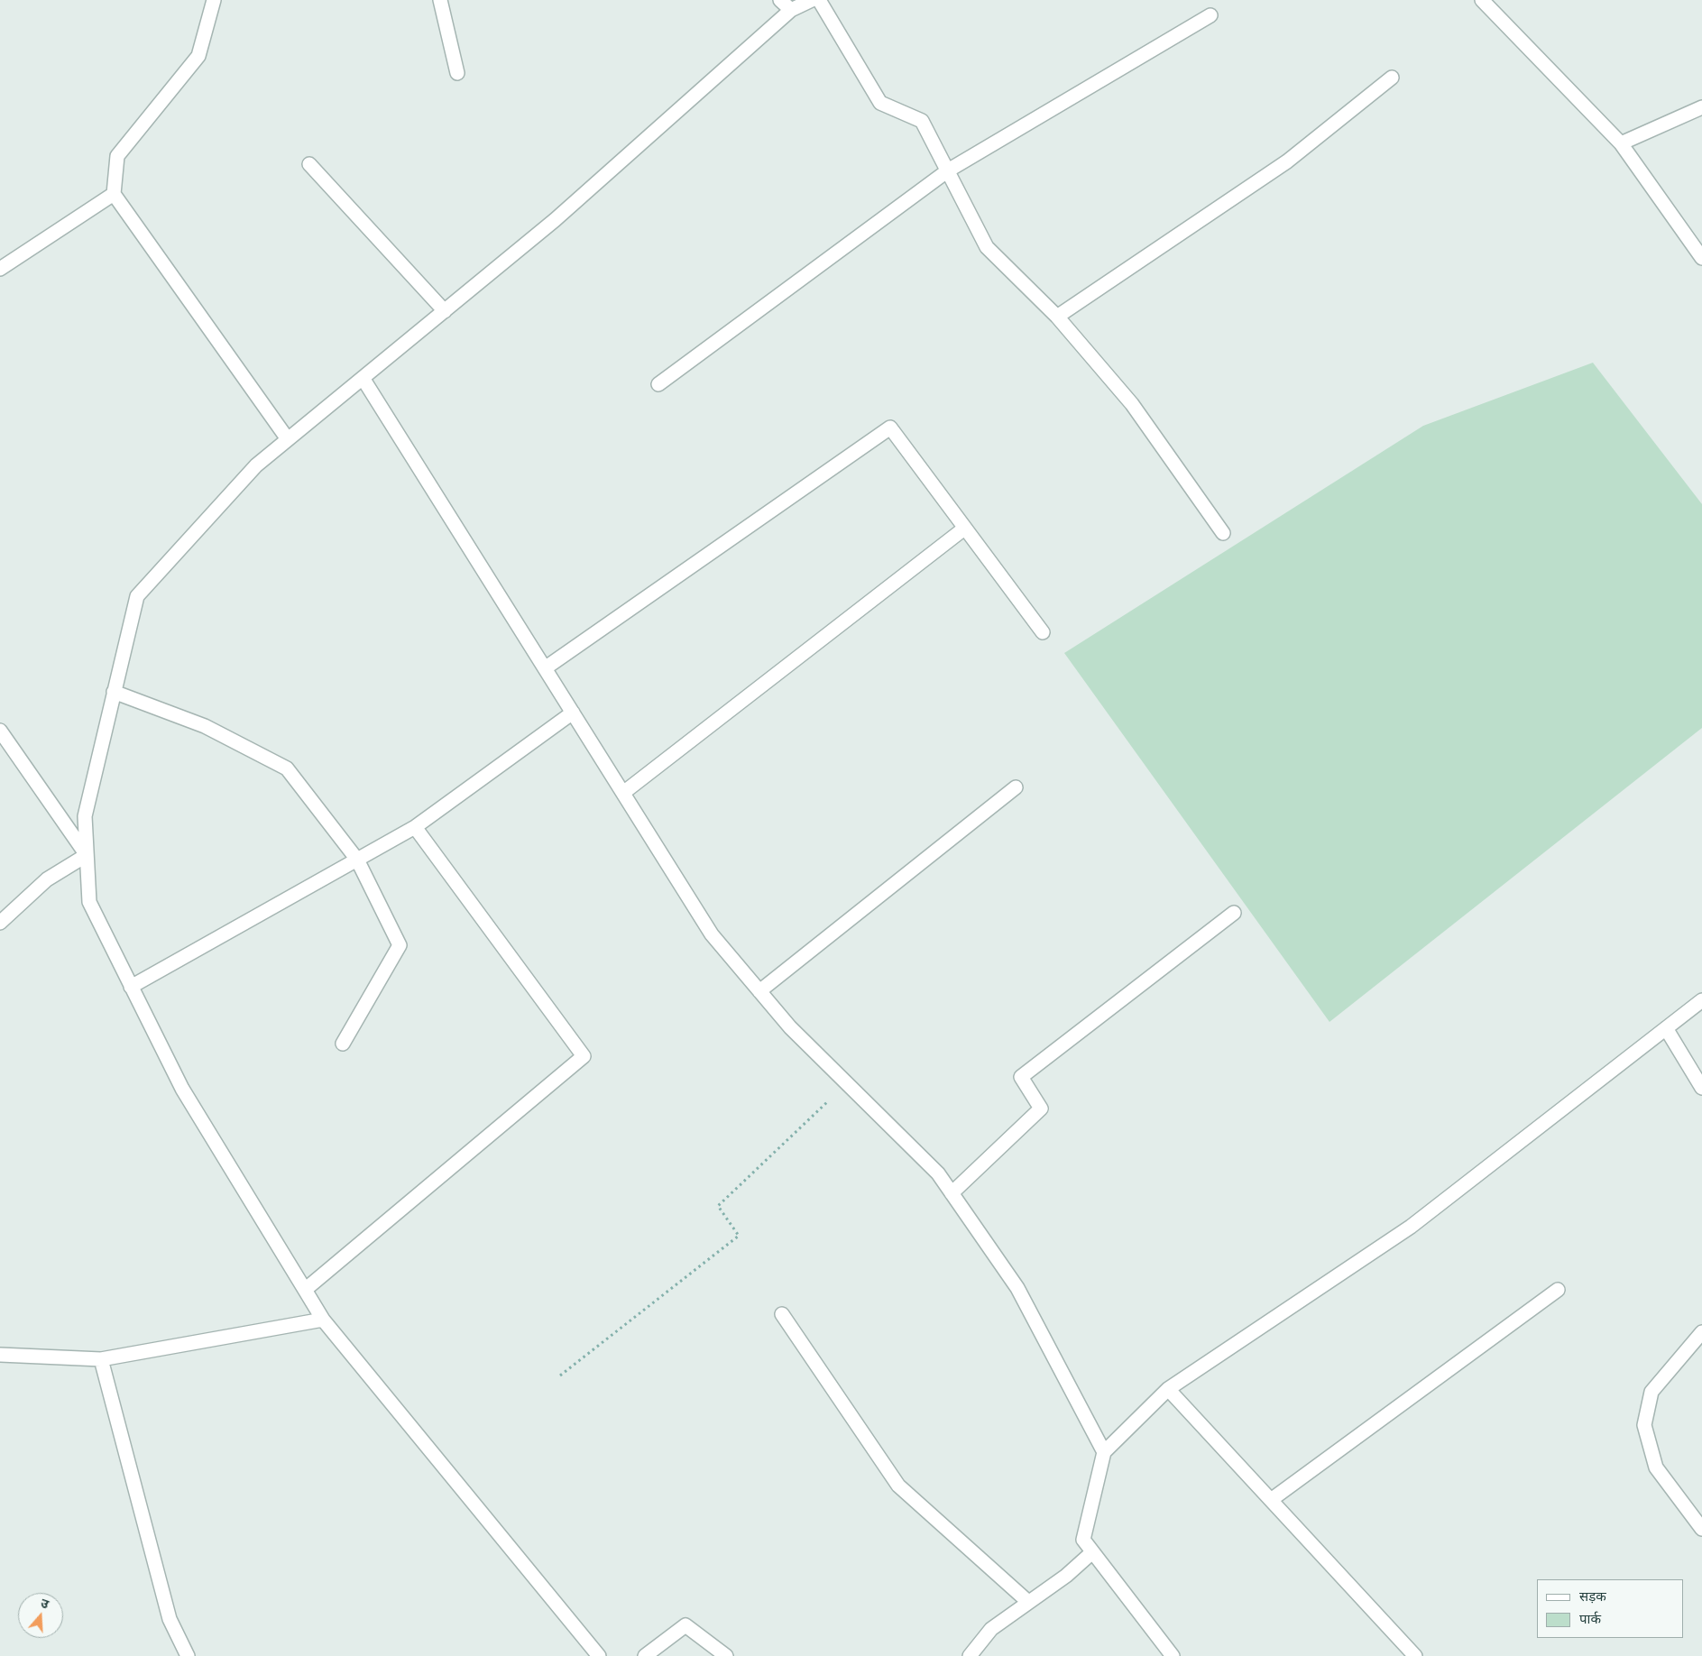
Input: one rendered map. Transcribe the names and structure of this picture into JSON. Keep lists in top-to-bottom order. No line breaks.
{"legend":["सड़क","पार्क"],"north":"top"}
